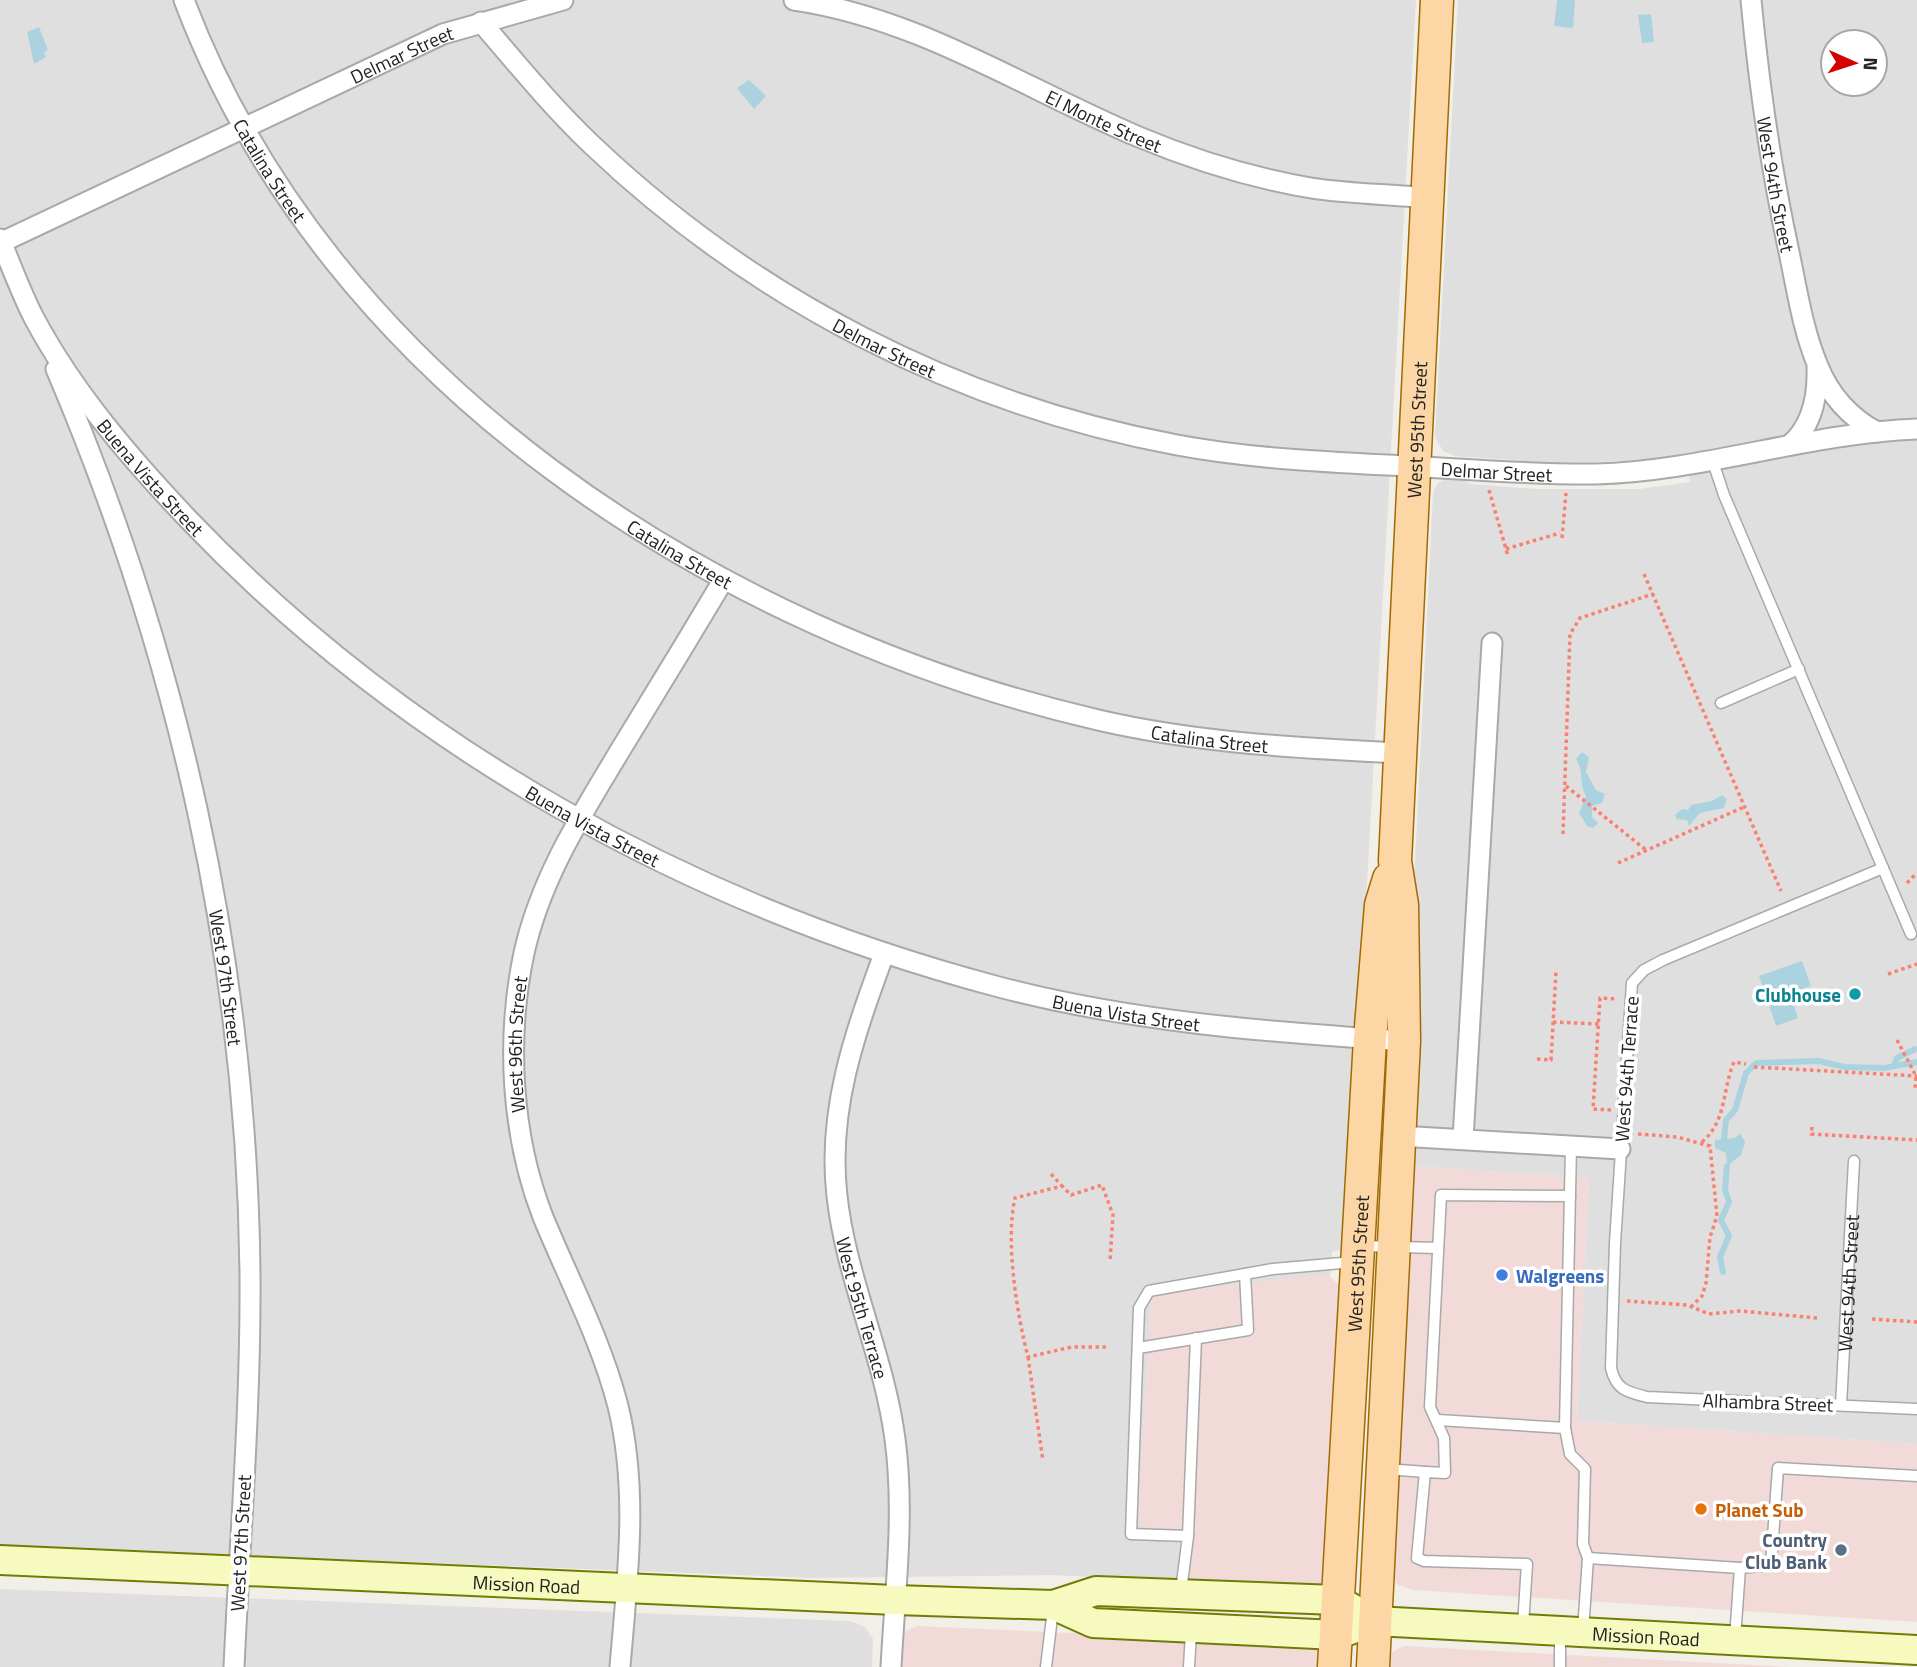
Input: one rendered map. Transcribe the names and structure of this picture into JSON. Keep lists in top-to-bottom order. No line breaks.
{"streets":{"main road":["West 95th Street","Mission Road"],"street":["Delmar Street","El Monte Street","Catalina Street","West 94th Street","Buena Vista Street","West 97th Street","West 96th Street","West 95th Terrace"],"lane":["West 94th Terrace","Alhambra Street"]},"crossings":[["Delmar Street","Catalina Street"],["Delmar Street","West 94th Street"],["Delmar Street","West 95th Street"],["Delmar Street","Buena Vista Street"],["El Monte Street","West 95th Street"],["Catalina Street","West 95th Street"],["Catalina Street","West 96th Street"],["West 94th Street","Alhambra Street"],["West 95th Street","Buena Vista Street"],["West 95th Street","Mission Road"],["Buena Vista Street","West 97th Street"],["Buena Vista Street","West 96th Street"],["Buena Vista Street","West 95th Terrace"],["West 97th Street","Mission Road"],["West 96th Street","Mission Road"],["West 94th Terrace","Alhambra Street"],["West 95th Terrace","Mission Road"]],"places":["Clubhouse","Walgreens","Planet Sub","Country Club Bank"],"north":"right"}
